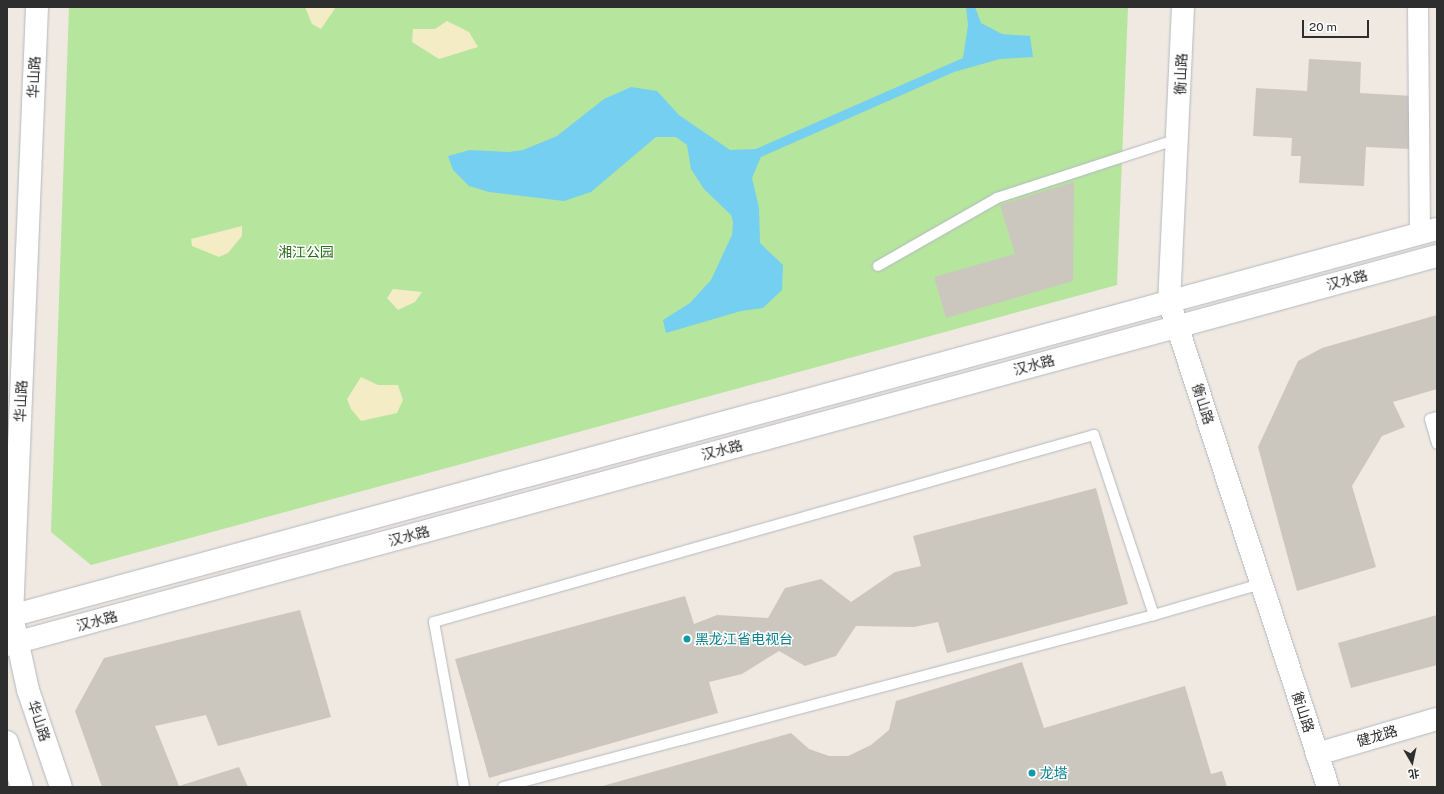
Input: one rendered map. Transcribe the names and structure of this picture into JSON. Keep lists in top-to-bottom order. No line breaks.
{"streets":{"main road":["衡山路","华山路","汉水路","健龙路"]},"crossings":[["衡山路","汉水路"],["衡山路","健龙路"],["华山路","汉水路"]],"parks":["湘江公园"],"places":["黑龙江省电视台","龙塔"],"scale_bar":"20 m","north":"bottom"}
